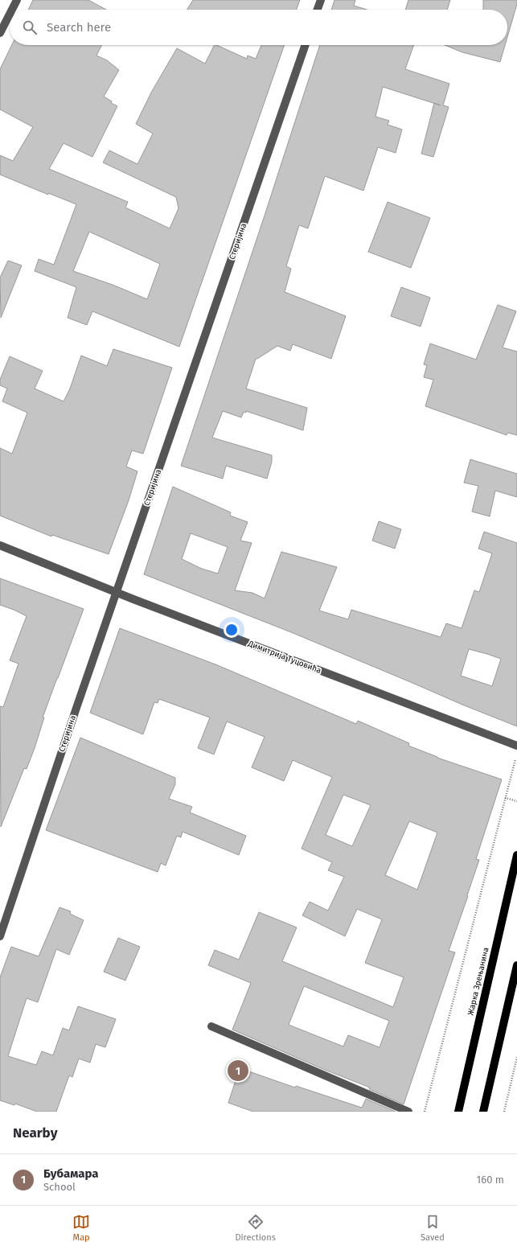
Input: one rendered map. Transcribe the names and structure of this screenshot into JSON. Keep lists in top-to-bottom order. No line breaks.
{"streets":{"main road":["Жарка Зрењанина"],"street":["Стеријина","Димитрија Туцовића"]},"crossings":[["Стеријина","Димитрија Туцовића"]],"page":{"search":"Search here","pins":"1","heading":"Nearby","list":[{"mark":"1","name":"Бубамара","note":"School","value":"160 m"}],"nav":["Map","Directions","Saved"]}}
